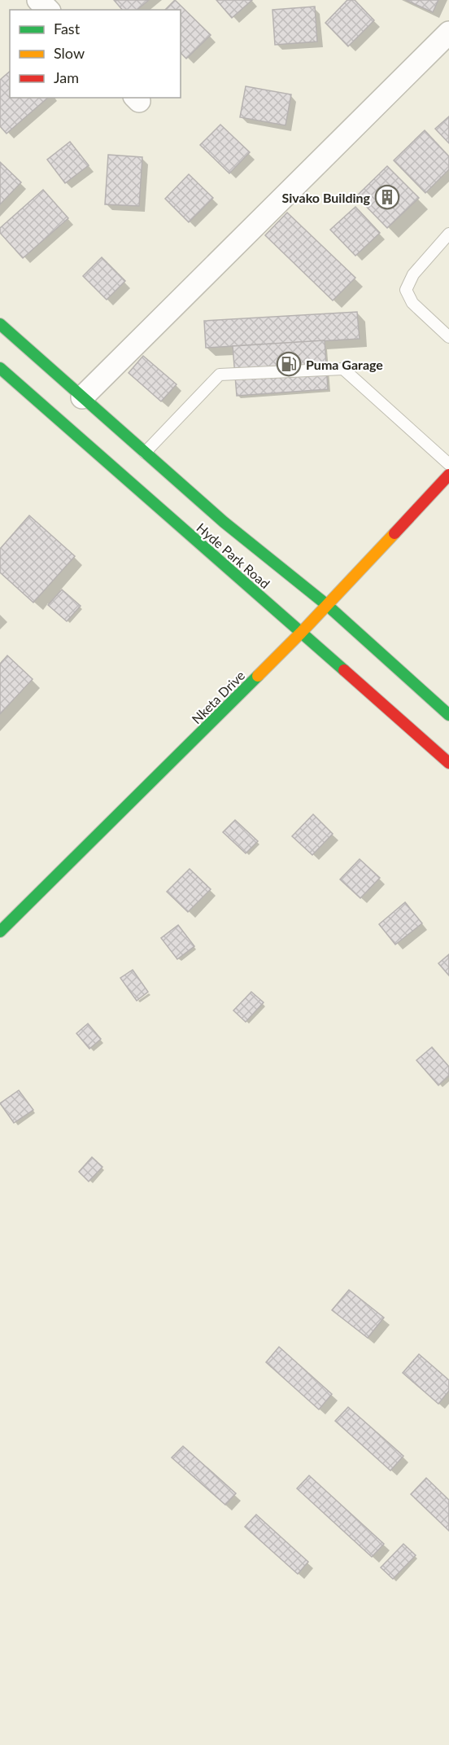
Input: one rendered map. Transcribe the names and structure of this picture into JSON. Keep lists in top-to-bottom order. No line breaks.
{"streets":{"street":["Hyde Park Road","Nketa Drive"]},"crossings":[["Hyde Park Road","Nketa Drive"]],"places":{"building":["Sivako Building"],"fuel station":["Puma Garage"]},"legend":["Fast","Slow","Jam"]}
